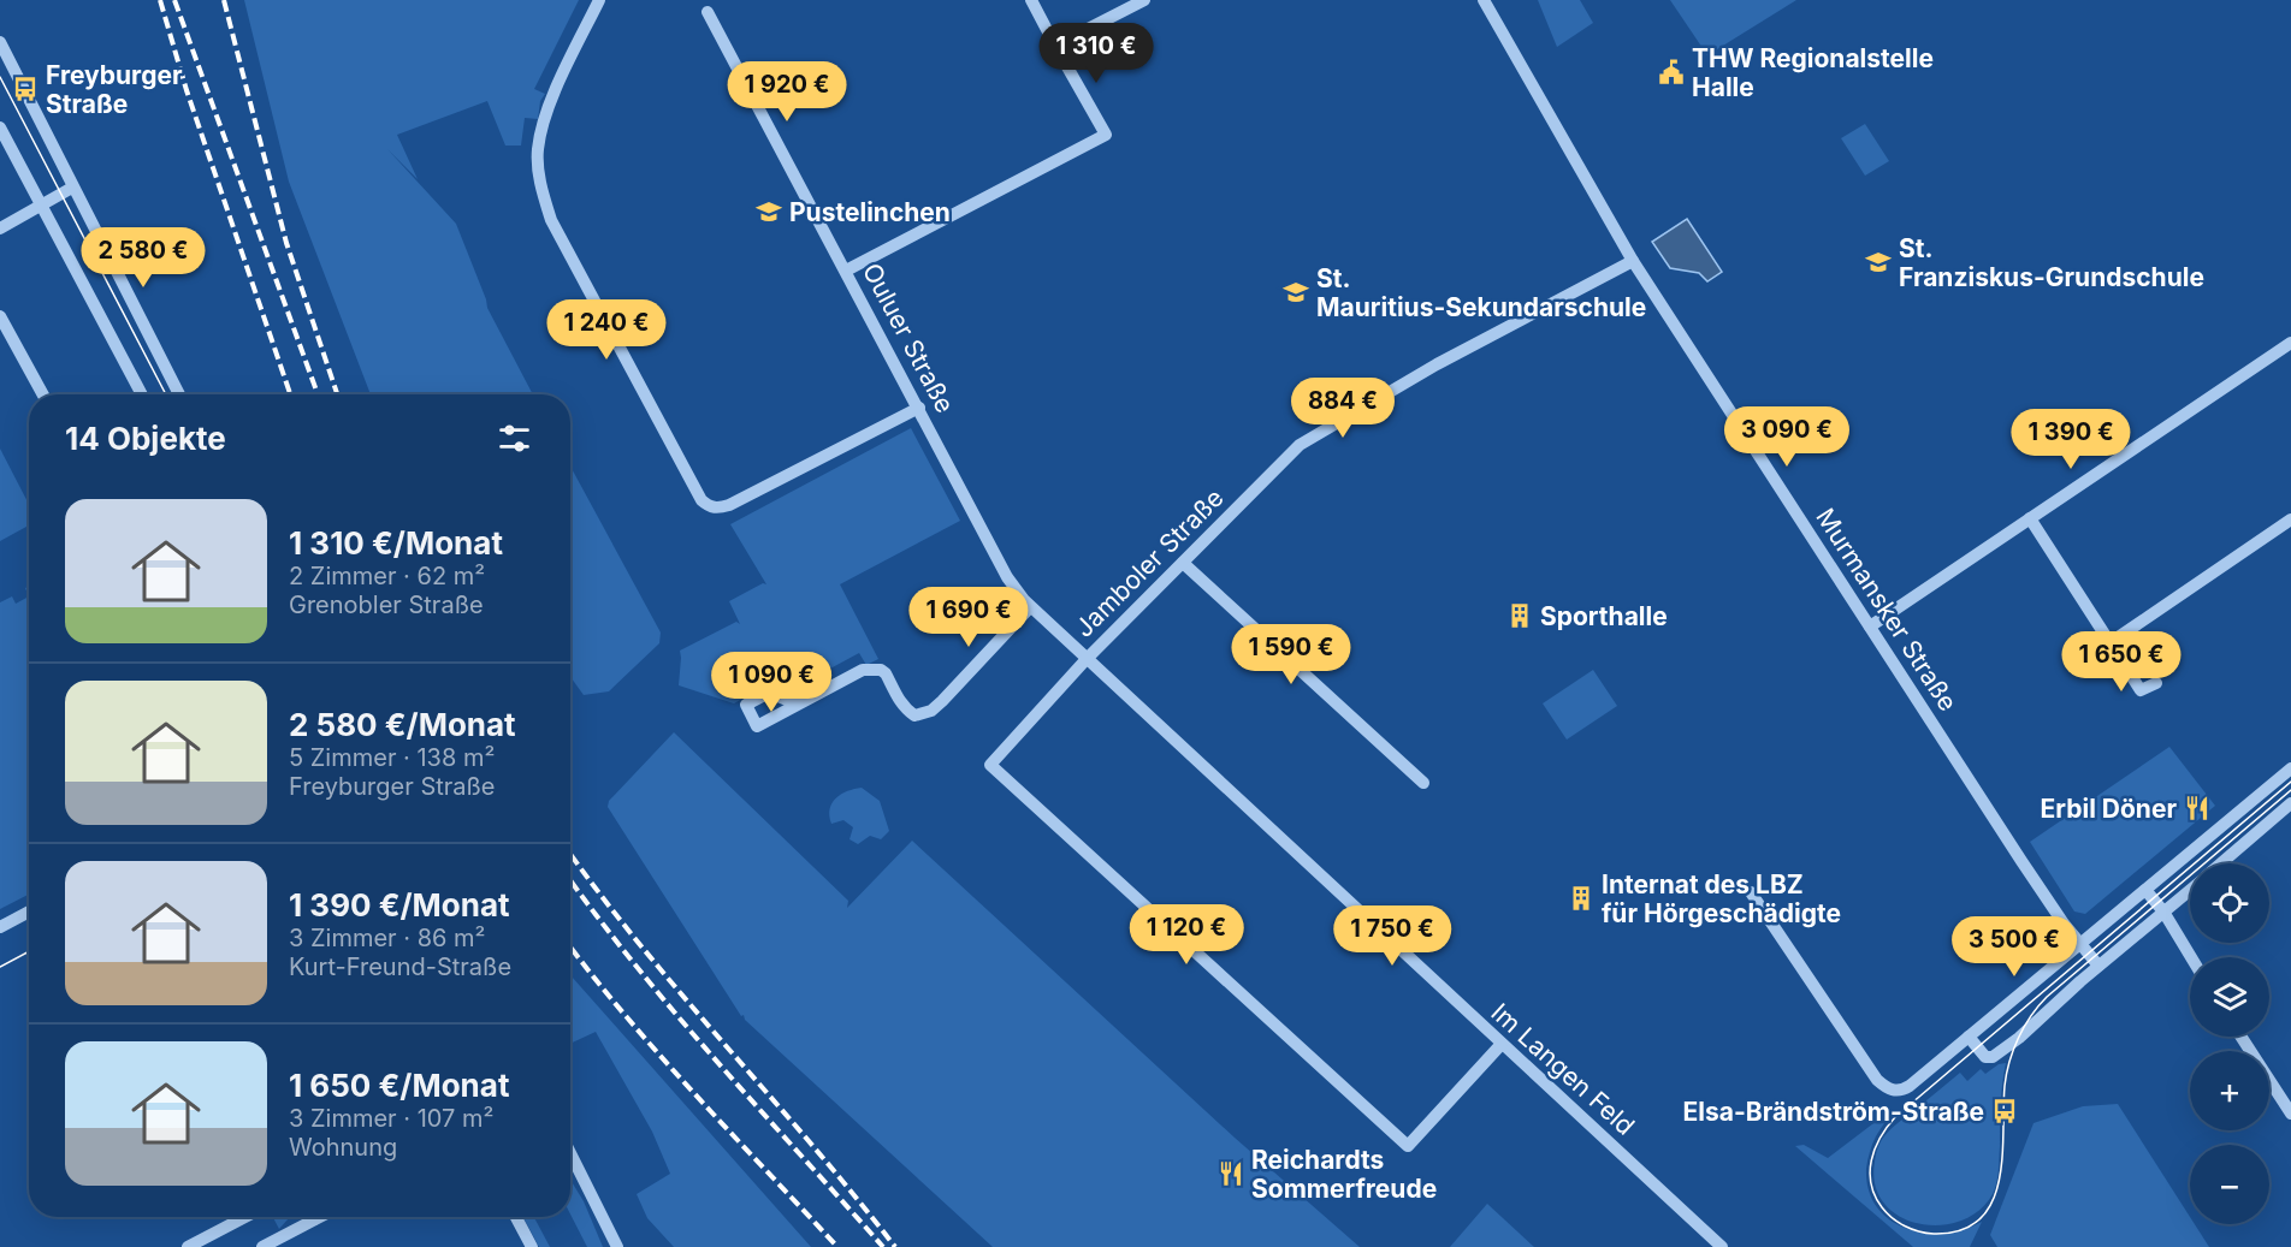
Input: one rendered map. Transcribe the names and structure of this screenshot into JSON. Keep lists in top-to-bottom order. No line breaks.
{"streets":{"street":["Ouluer Straße","Jamboler Straße","Murmansker Straße","Im Langen Feld"]},"crossings":[["Ouluer Straße","Jamboler Straße"],["Ouluer Straße","Im Langen Feld"],["Jamboler Straße","Murmansker Straße"],["Jamboler Straße","Im Langen Feld"]],"places":{"public building":["THW Regionalstelle Halle"],"bus stop":["Freyburger Straße","Elsa-Brändström-Straße"],"school or university":["Pustelinchen","St. Franziskus-Grundschule","St. Mauritius-Sekundarschule"],"building":["Sporthalle","Internat des LBZ für Hörgeschädigte"],"restaurant":["Erbil Döner","Reichardts Sommerfreude"]},"page":{"price":["1 310 €","1 920 €","2 580 €","1 240 €","884 €","3 090 €","1 390 €","1 690 €","1 590 €","1 650 €","1 090 €","1 120 €","1 750 €","3 500 €"],"heading":"14 Objekte","list":[{"name":"1 310 €/Monat","note":"2 Zimmer · 62 m² · Grenobler Straße"},{"name":"2 580 €/Monat","note":"5 Zimmer · 138 m² · Freyburger Straße"},{"name":"1 390 €/Monat","note":"3 Zimmer · 86 m² · Kurt-Freund-Straße"},{"name":"1 650 €/Monat","note":"3 Zimmer · 107 m² · Wohnung"}],"map_buttons":["+","−"]}}
